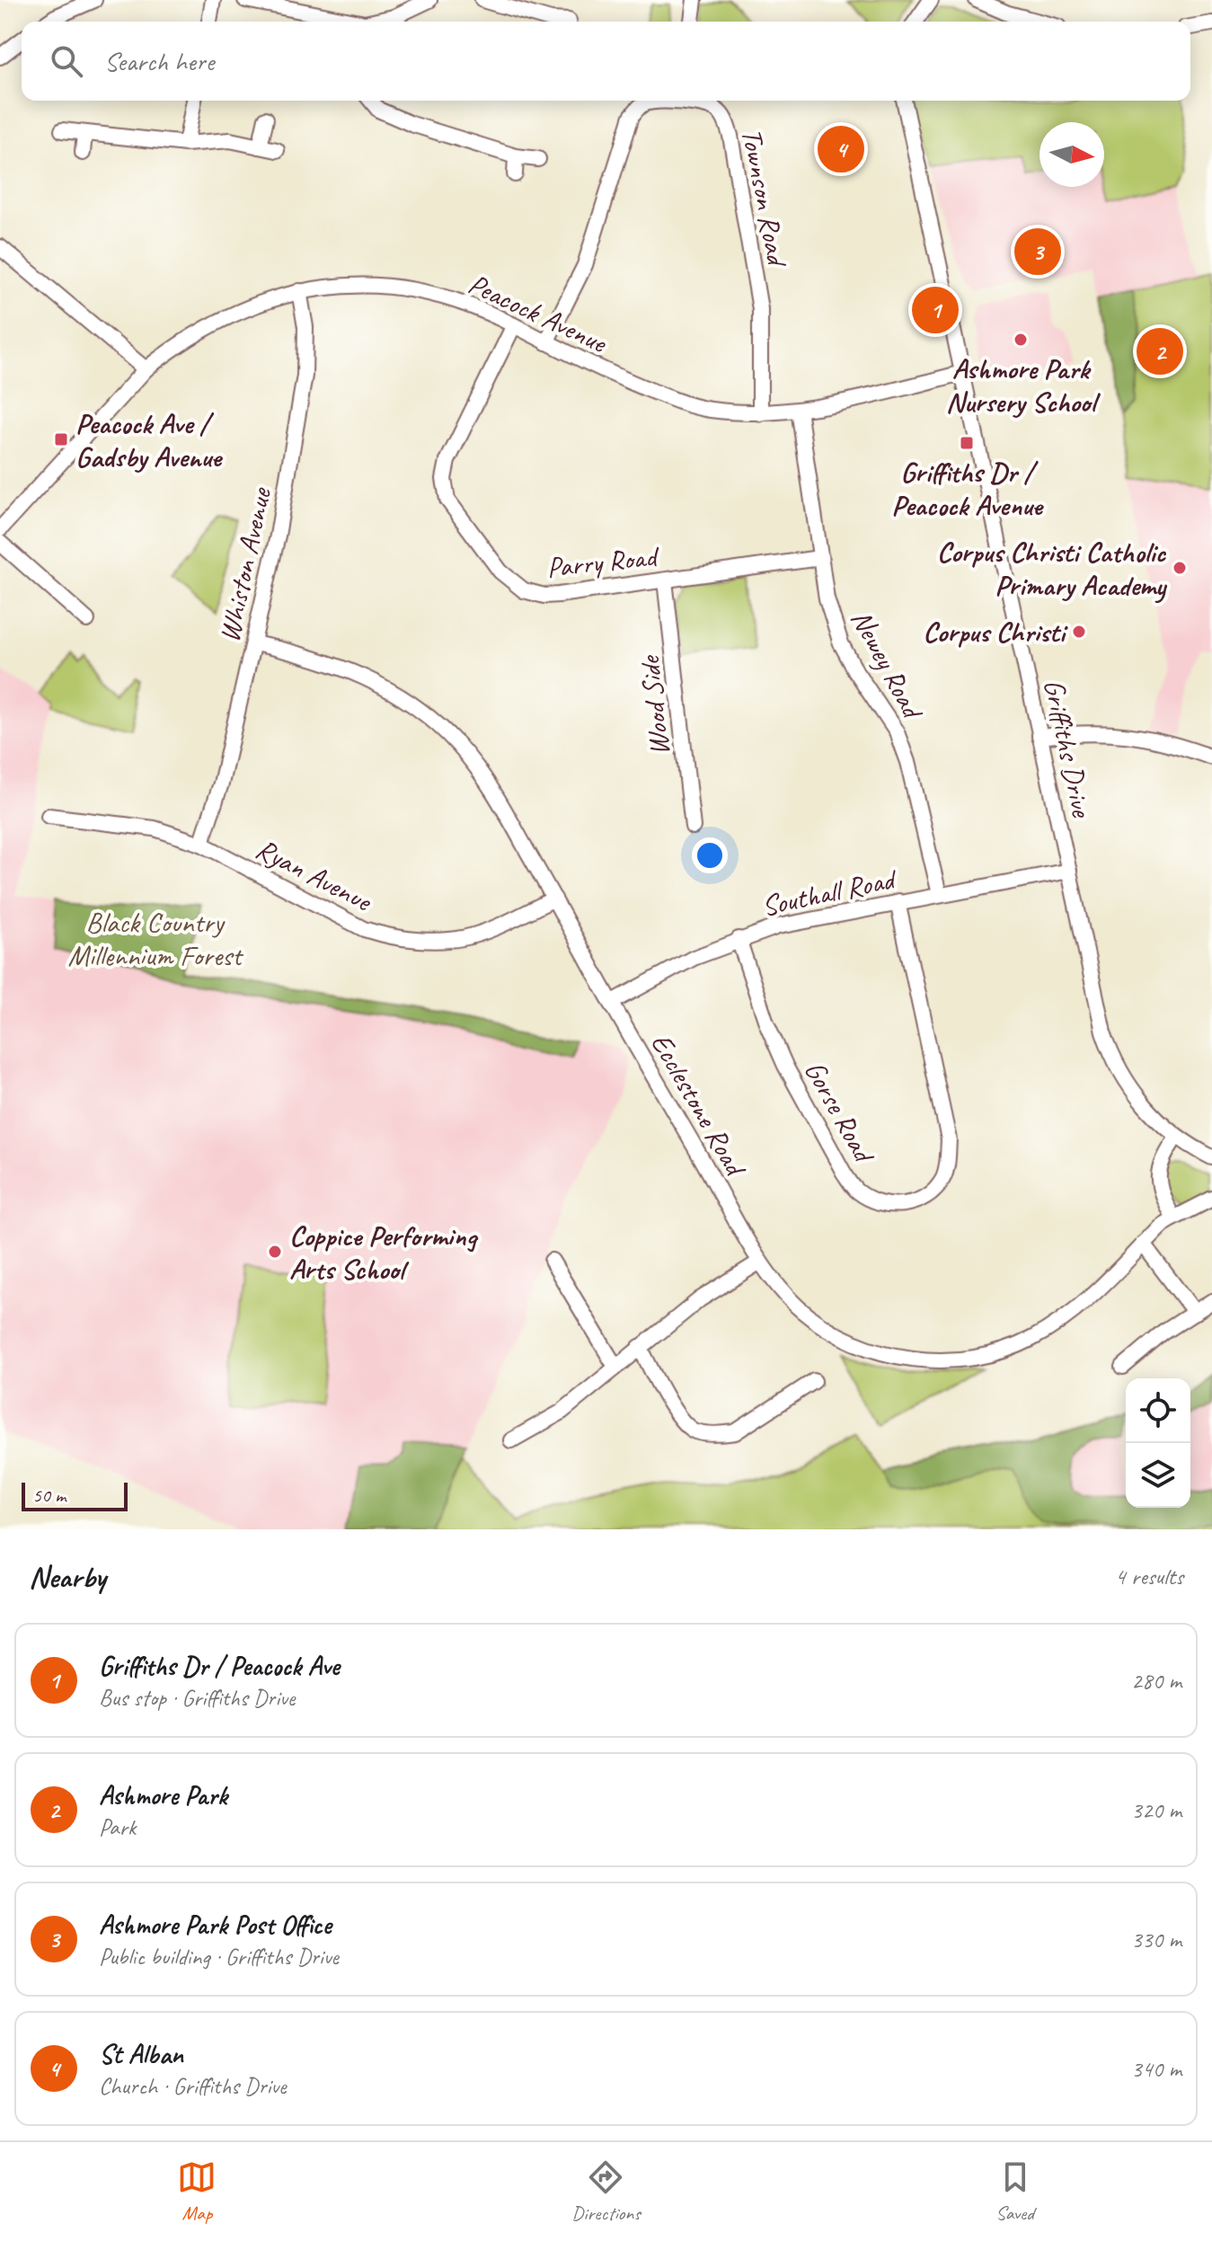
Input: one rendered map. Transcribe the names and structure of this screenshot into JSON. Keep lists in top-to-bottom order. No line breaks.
{"streets":{"street":["Townson Road","Peacock Avenue","Parry Road","Whiston Avenue","Newey Road","Wood Side","Griffiths Drive","Ryan Avenue","Southall Road","Ecclestone Road","Gorse Road"]},"crossings":[["Townson Road","Peacock Avenue"],["Peacock Avenue","Parry Road"],["Peacock Avenue","Whiston Avenue"],["Peacock Avenue","Newey Road"],["Peacock Avenue","Griffiths Drive"],["Parry Road","Newey Road"],["Parry Road","Wood Side"],["Whiston Avenue","Ryan Avenue"],["Whiston Avenue","Ecclestone Road"],["Newey Road","Southall Road"],["Griffiths Drive","Southall Road"],["Ryan Avenue","Ecclestone Road"],["Southall Road","Ecclestone Road"],["Southall Road","Gorse Road"]],"parks":["Black Country Millennium Forest"],"places":{"other":["Ashmore Park Nursery School","Corpus Christi Catholic Primary Academy","Corpus Christi","Coppice Performing Arts School"],"transit":["Peacock Ave / Gadsby Avenue","Griffiths Dr / Peacock Avenue"]},"scale_bar":"50 m","north":"right","page":{"search":"Search here","pins":["4","3","1","2"],"scale":"50 m","heading":["Nearby","4 results"],"list":[{"mark":"1","name":"Griffiths Dr / Peacock Ave","note":"Bus stop · Griffiths Drive","value":"280 m"},{"mark":"2","name":"Ashmore Park","note":"Park","value":"320 m"},{"mark":"3","name":"Ashmore Park Post Office","note":"Public building · Griffiths Drive","value":"330 m"},{"mark":"4","name":"St Alban","note":"Church · Griffiths Drive","value":"340 m"}],"nav":["Map","Directions","Saved"]}}
